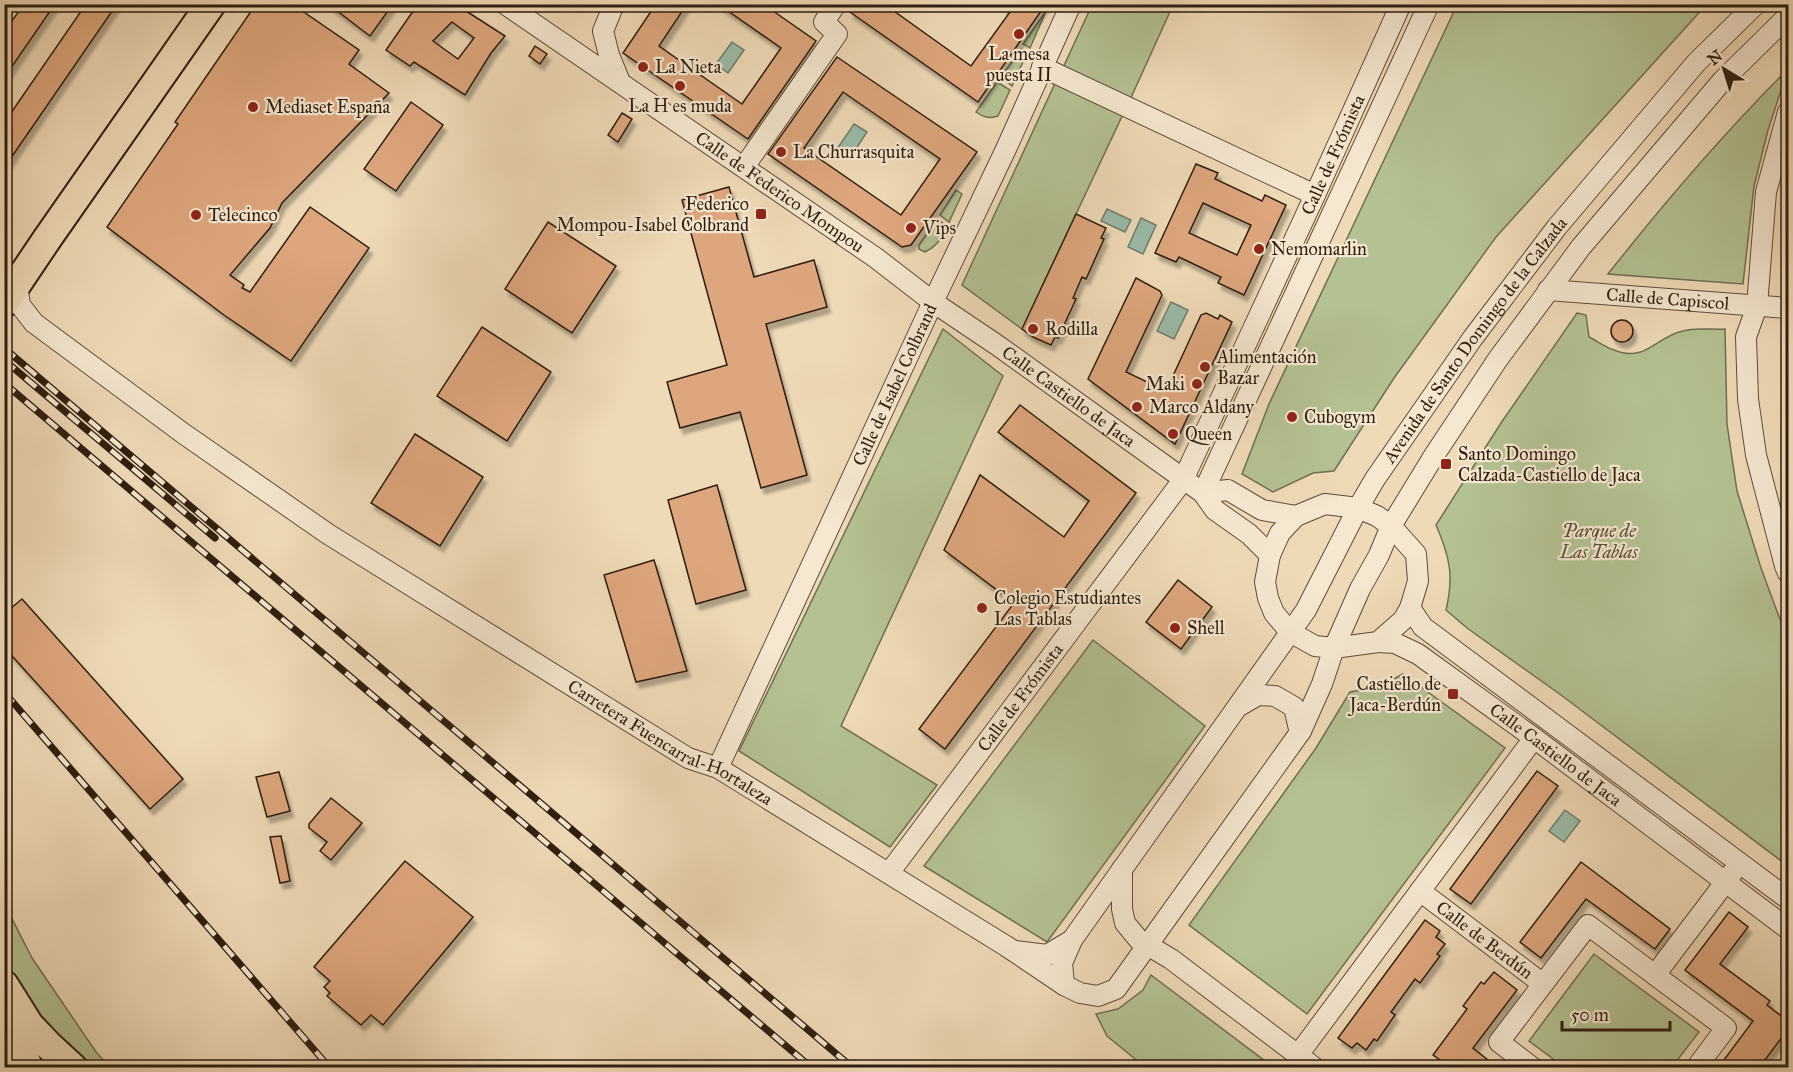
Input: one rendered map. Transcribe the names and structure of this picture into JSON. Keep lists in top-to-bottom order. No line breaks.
{"streets":{"street":["Calle de Frómista","Calle de Federico Mompou","Calle de Capiscol","Avenida de Santo Domingo de la Calzada","Calle de Isabel Colbrand","Calle Castiello de Jaca","Carretera Fuencarral-Hortaleza","Calle de Berdún"]},"crossings":[["Calle de Frómista","Calle Castiello de Jaca"],["Calle de Frómista","Carretera Fuencarral-Hortaleza"],["Calle de Federico Mompou","Calle de Isabel Colbrand"],["Calle de Federico Mompou","Calle Castiello de Jaca"],["Calle de Capiscol","Avenida de Santo Domingo de la Calzada"],["Avenida de Santo Domingo de la Calzada","Calle Castiello de Jaca"],["Avenida de Santo Domingo de la Calzada","Carretera Fuencarral-Hortaleza"],["Calle de Isabel Colbrand","Calle Castiello de Jaca"],["Calle de Isabel Colbrand","Carretera Fuencarral-Hortaleza"],["Calle Castiello de Jaca","Calle de Berdún"]],"parks":["Parque de Las Tablas"],"places":{"other":["La mesa puesta II","La Nieta","La H es muda","Mediaset España","La Churrasquita","Telecinco","Vips","Nemomarlin","Rodilla","Alimentación Bazar","Maki","Marco Aldany","Cubogym","Queen","Colegio Estudiantes Las Tablas","Shell"],"transit":["Federico Mompou-Isabel Colbrand","Santo Domingo Calzada-Castiello de Jaca","Castiello de Jaca-Berdún"]},"scale_bar":"50 m","north":"top left"}
